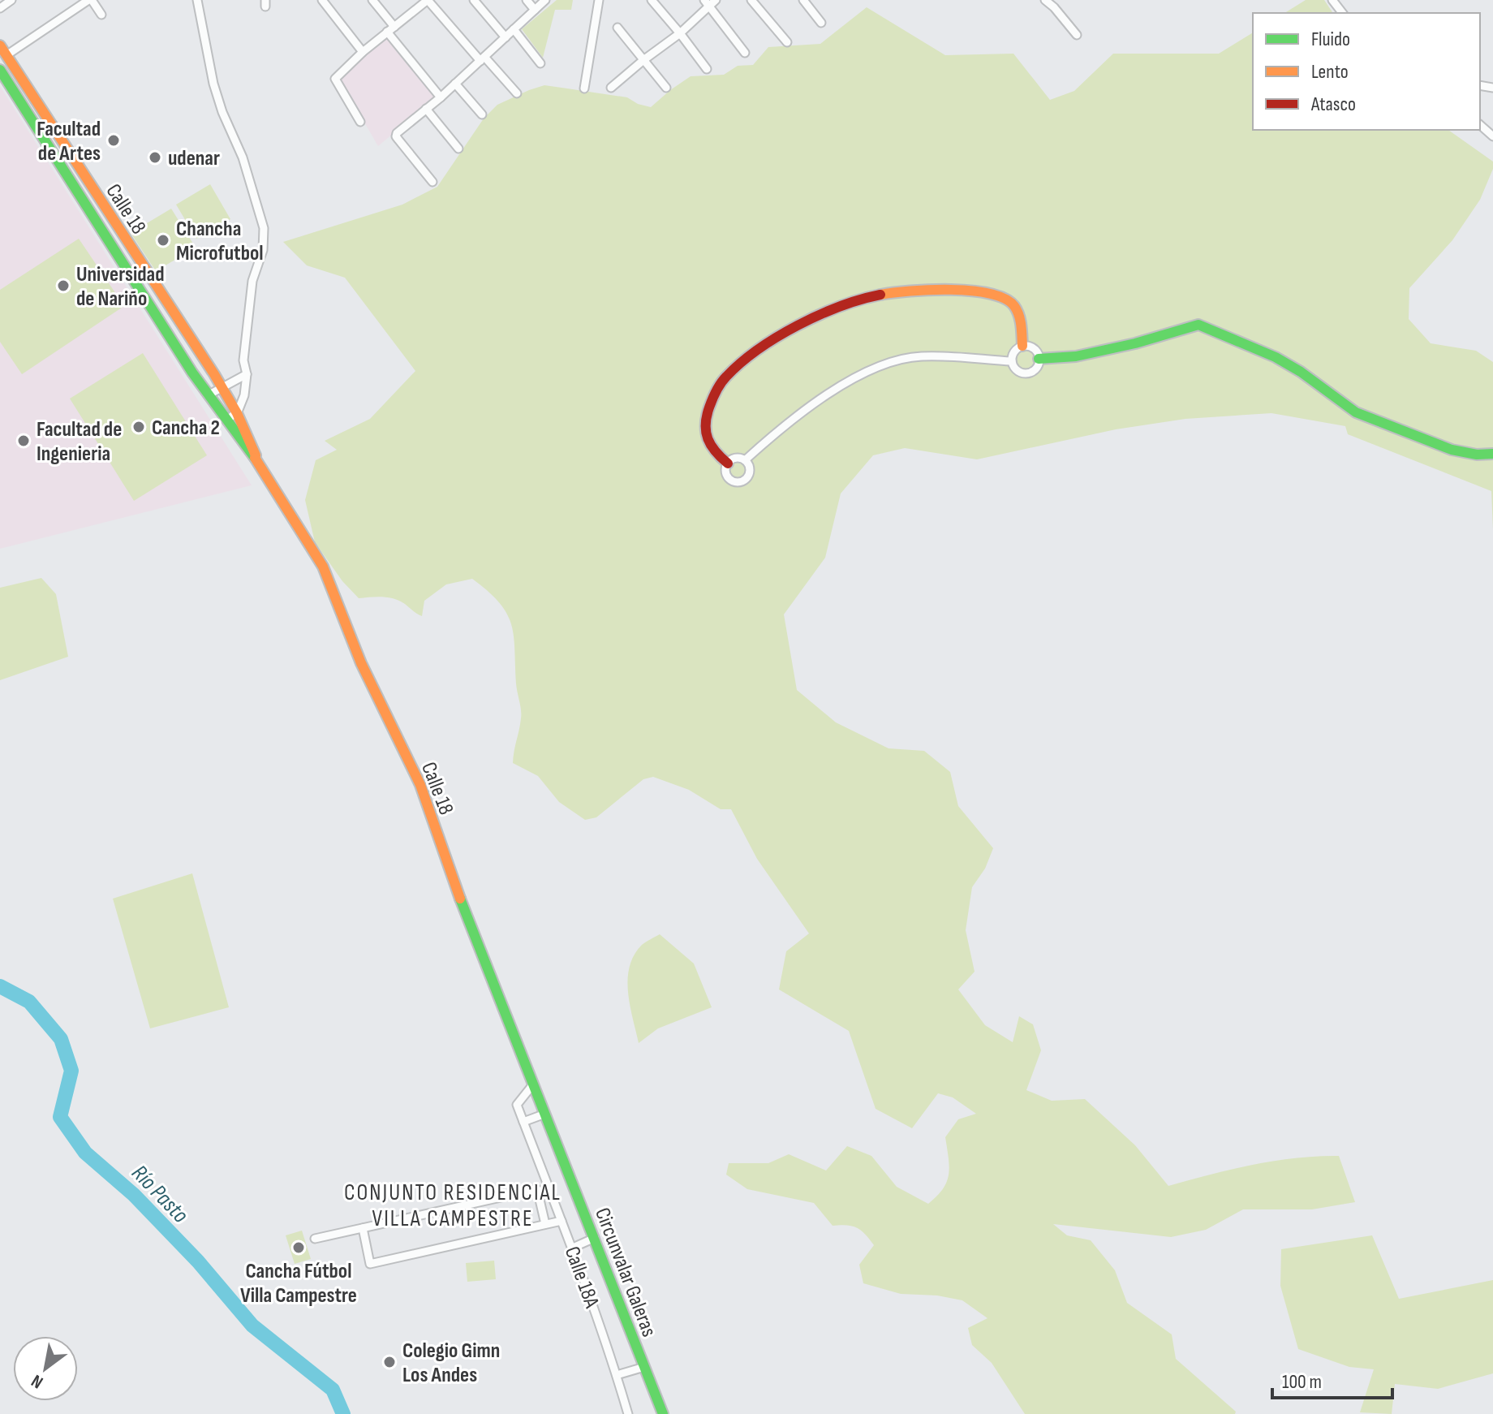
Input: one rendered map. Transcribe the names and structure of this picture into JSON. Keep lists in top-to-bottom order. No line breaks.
{"streets":{"main road":["Calle 18","Circunvalar Galeras"],"street":["Calle 18A"]},"crossings":[["Calle 18","Circunvalar Galeras"],["Calle 18","Calle 18A"]],"districts":["CONJUNTO RESIDENCIAL VILLA CAMPESTRE"],"water":["Río Pasto"],"places":["Facultad de Artes","udenar","Chancha Microfutbol","Universidad de Nariño","Cancha 2","Facultad de Ingenieria","Cancha Fútbol Villa Campestre","Colegio Gimn Los Andes"],"legend":["Fluido","Lento","Atasco"],"scale_bar":"100 m","north":"bottom left"}
